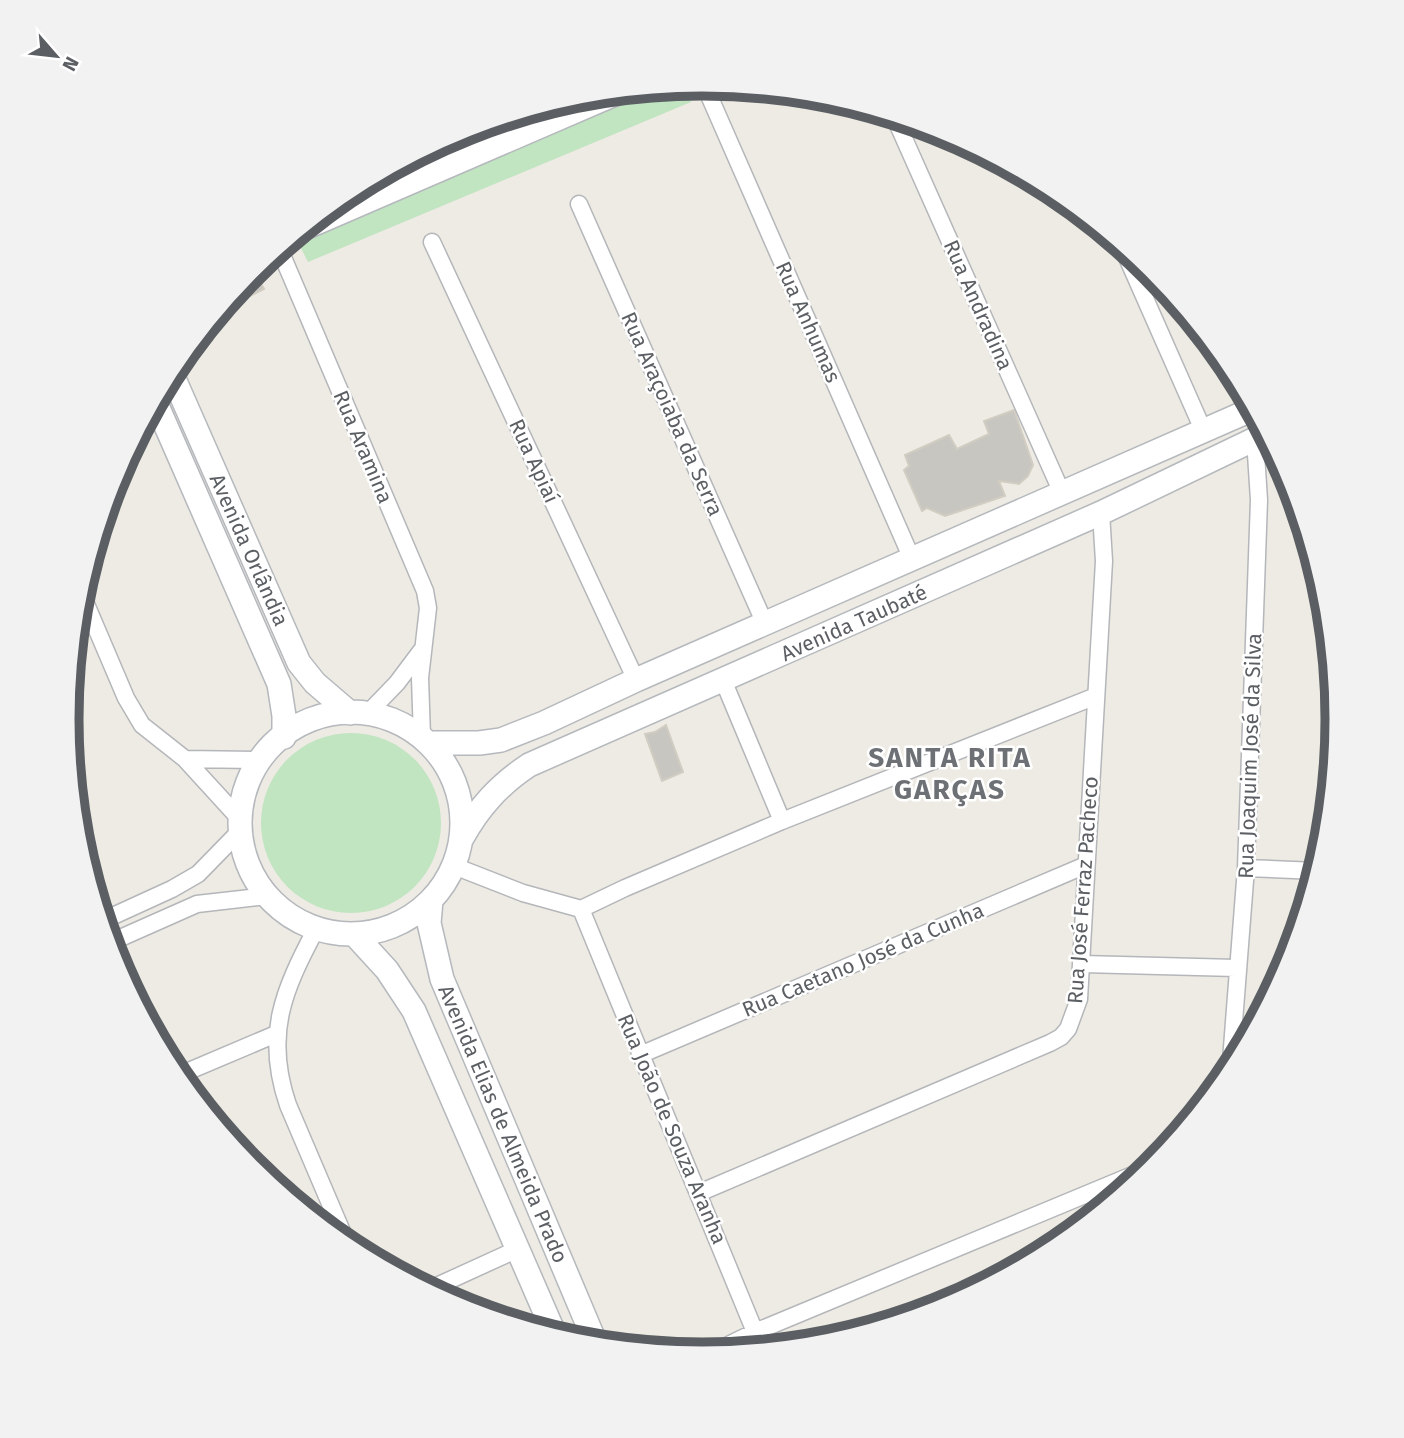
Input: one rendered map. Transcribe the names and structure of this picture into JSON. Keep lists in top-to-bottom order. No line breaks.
{"streets":{"street":["Rua Andradina","Rua Anhumas","Rua Araçoiaba da Serra","Rua Aramina","Rua Apiaí","Avenida Orlândia","Avenida Taubaté","Rua Joaquim José da Silva","Rua José Ferraz Pacheco","Rua Caetano José da Cunha","Avenida Elias de Almeida Prado","Rua João de Souza Aranha"]},"crossings":[["Rua Andradina","Avenida Taubaté"],["Rua Anhumas","Avenida Taubaté"],["Rua Araçoiaba da Serra","Avenida Taubaté"],["Rua Aramina","Avenida Orlândia"],["Rua Aramina","Avenida Taubaté"],["Rua Aramina","Avenida Elias de Almeida Prado"],["Rua Apiaí","Avenida Taubaté"],["Avenida Orlândia","Avenida Taubaté"],["Avenida Orlândia","Avenida Elias de Almeida Prado"],["Avenida Taubaté","Rua José Ferraz Pacheco"],["Avenida Taubaté","Avenida Elias de Almeida Prado"],["Rua José Ferraz Pacheco","Rua Caetano José da Cunha"],["Rua José Ferraz Pacheco","Rua João de Souza Aranha"],["Rua Caetano José da Cunha","Rua João de Souza Aranha"]],"districts":["SANTA RITA GARÇAS"],"north":"bottom right"}
